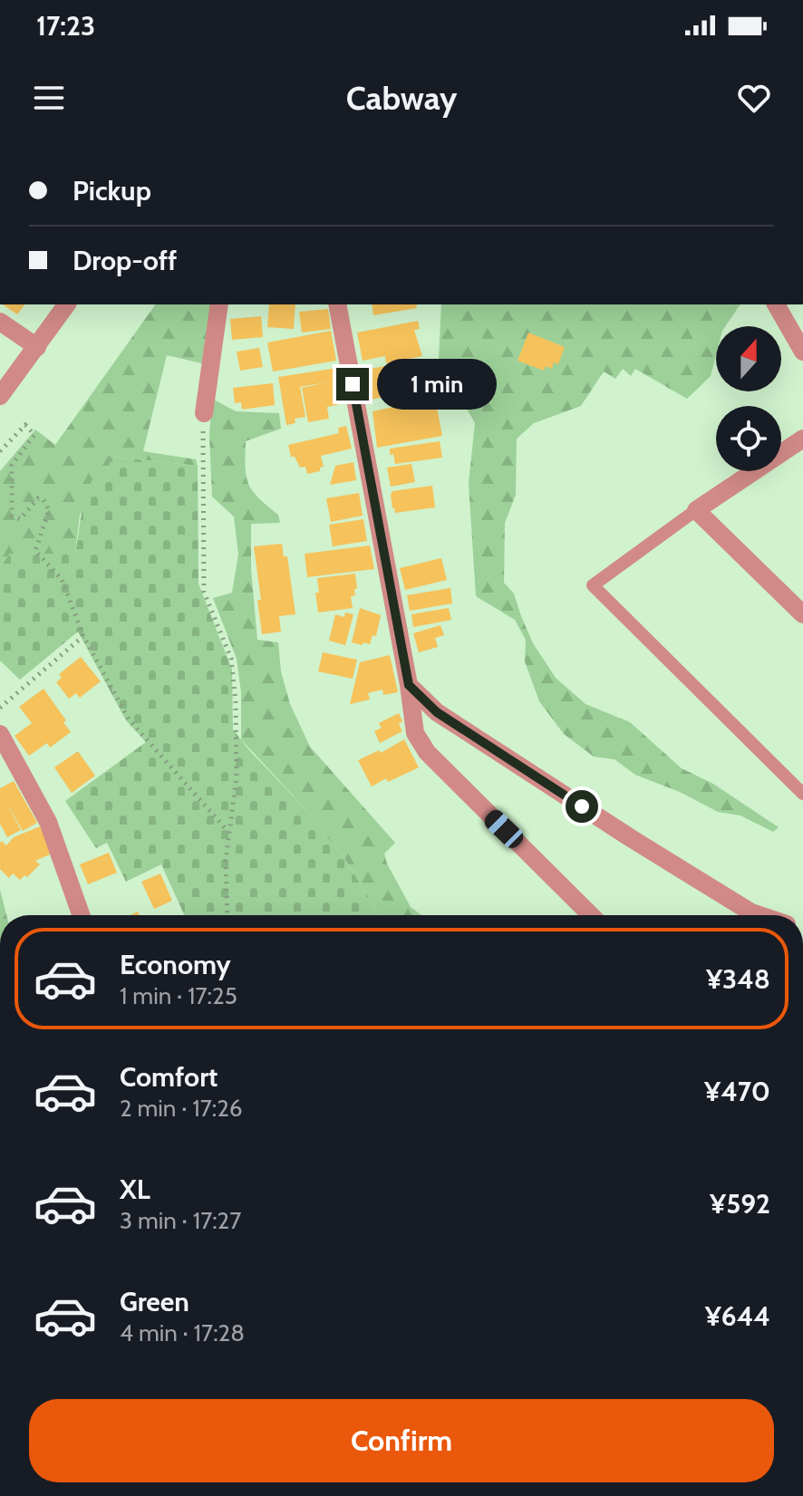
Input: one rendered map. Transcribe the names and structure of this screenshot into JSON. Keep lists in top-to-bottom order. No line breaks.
{"north":"top","page":{"status":"17:23","header":"Cabway","banner":["Pickup","Drop-off"],"bubble":"1 min","list":[{"name":"Economy","note":"1 min · 17:25","value":"¥348"},{"name":"Comfort","note":"2 min · 17:26","value":"¥470"},{"name":"XL","note":"3 min · 17:27","value":"¥592"},{"name":"Green","note":"4 min · 17:28","value":"¥644"}],"buttons":"Confirm"}}
